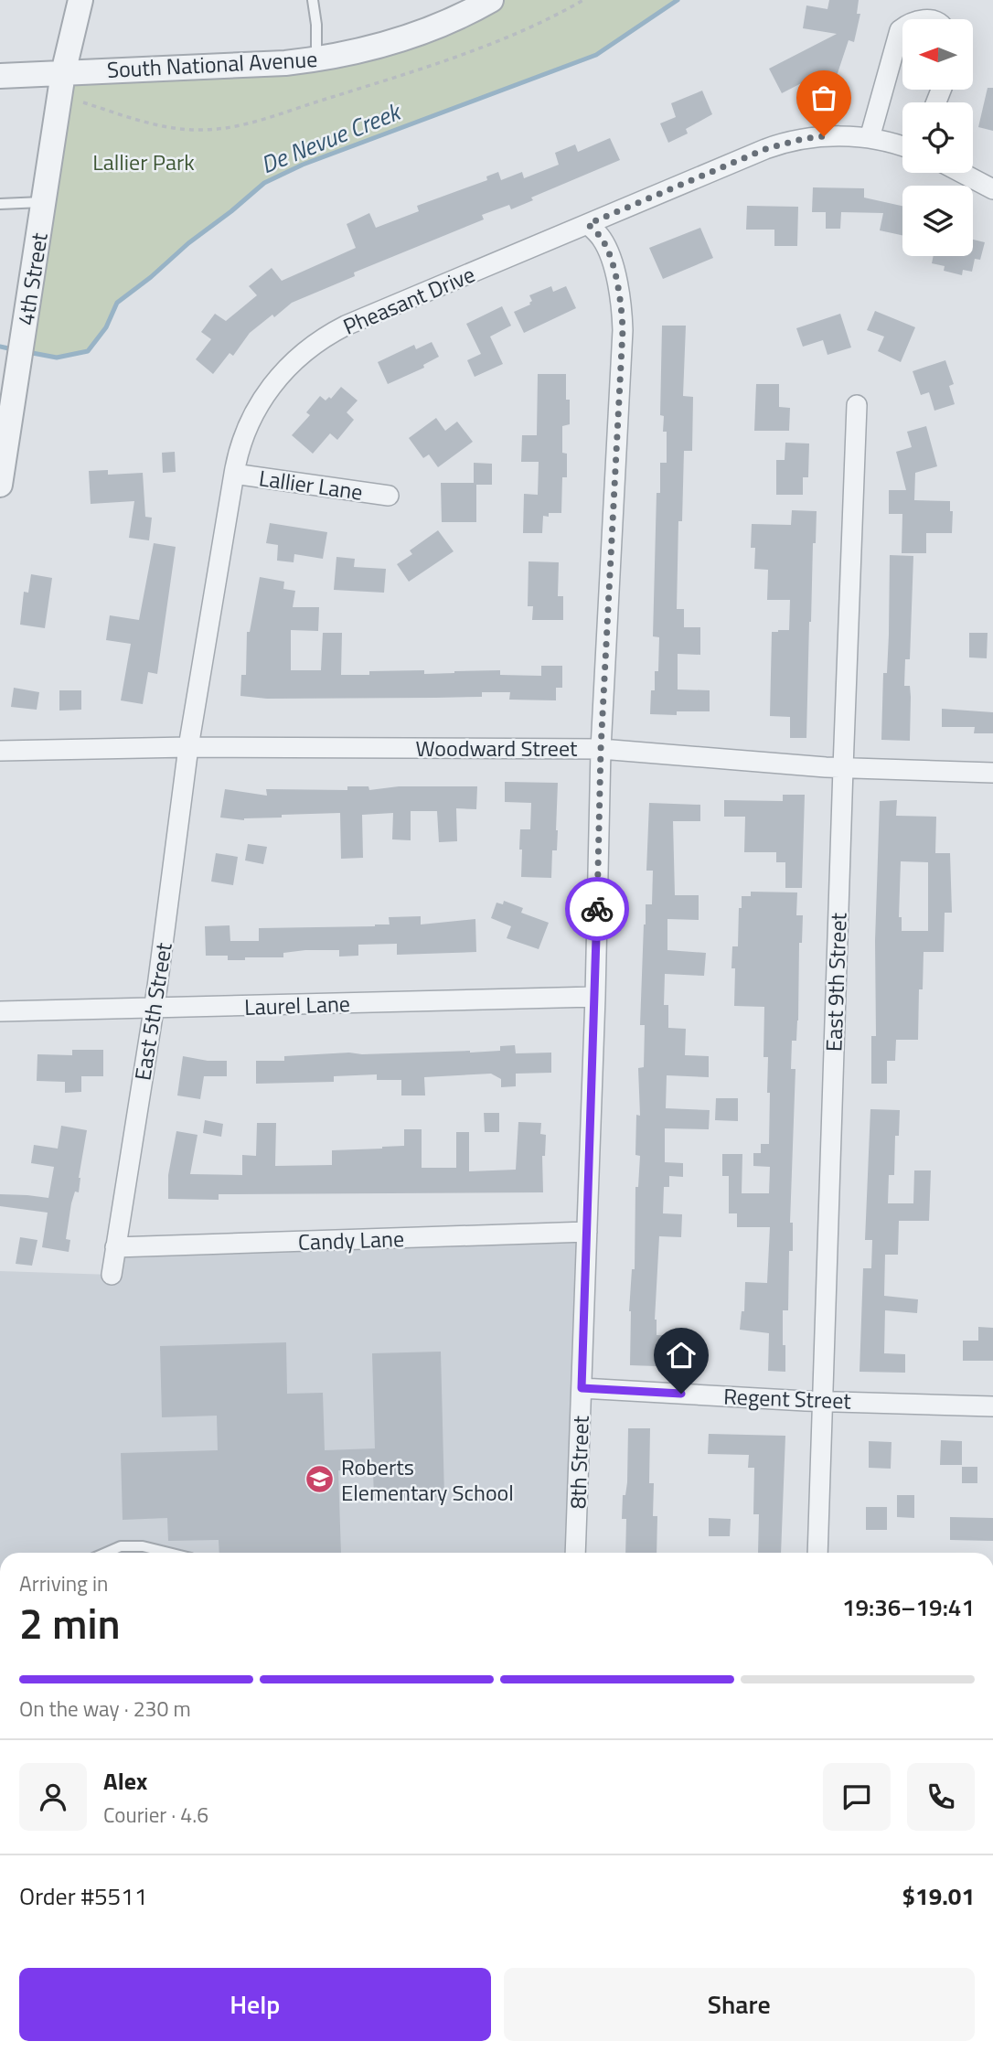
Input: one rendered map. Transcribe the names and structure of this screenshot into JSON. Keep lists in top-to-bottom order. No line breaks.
{"streets":{"street":["South National Avenue","4th Street","Pheasant Drive","Lallier Lane","Woodward Street","East 9th Street","Laurel Lane","East 5th Street","Candy Lane","Regent Street","8th Street"]},"crossings":[["South National Avenue","4th Street"],["Pheasant Drive","Lallier Lane"],["Pheasant Drive","Woodward Street"],["Pheasant Drive","East 5th Street"],["Pheasant Drive","8th Street"],["Woodward Street","East 9th Street"],["Woodward Street","East 5th Street"],["Woodward Street","8th Street"],["East 9th Street","Regent Street"],["Laurel Lane","East 5th Street"],["Laurel Lane","8th Street"],["East 5th Street","Candy Lane"],["Candy Lane","8th Street"],["Regent Street","8th Street"]],"water":["De Nevue Creek"],"parks":["Lallier Park"],"places":{"school or university":["Roberts Elementary School"]},"north":"left","page":{"heading":["2 min","Arriving in","19:36–19:41"],"panel":["Alex","Courier · 4.6","Order #5511","$19.01"],"bar":"On the way · 230 m","buttons":["Help","Share"]}}
